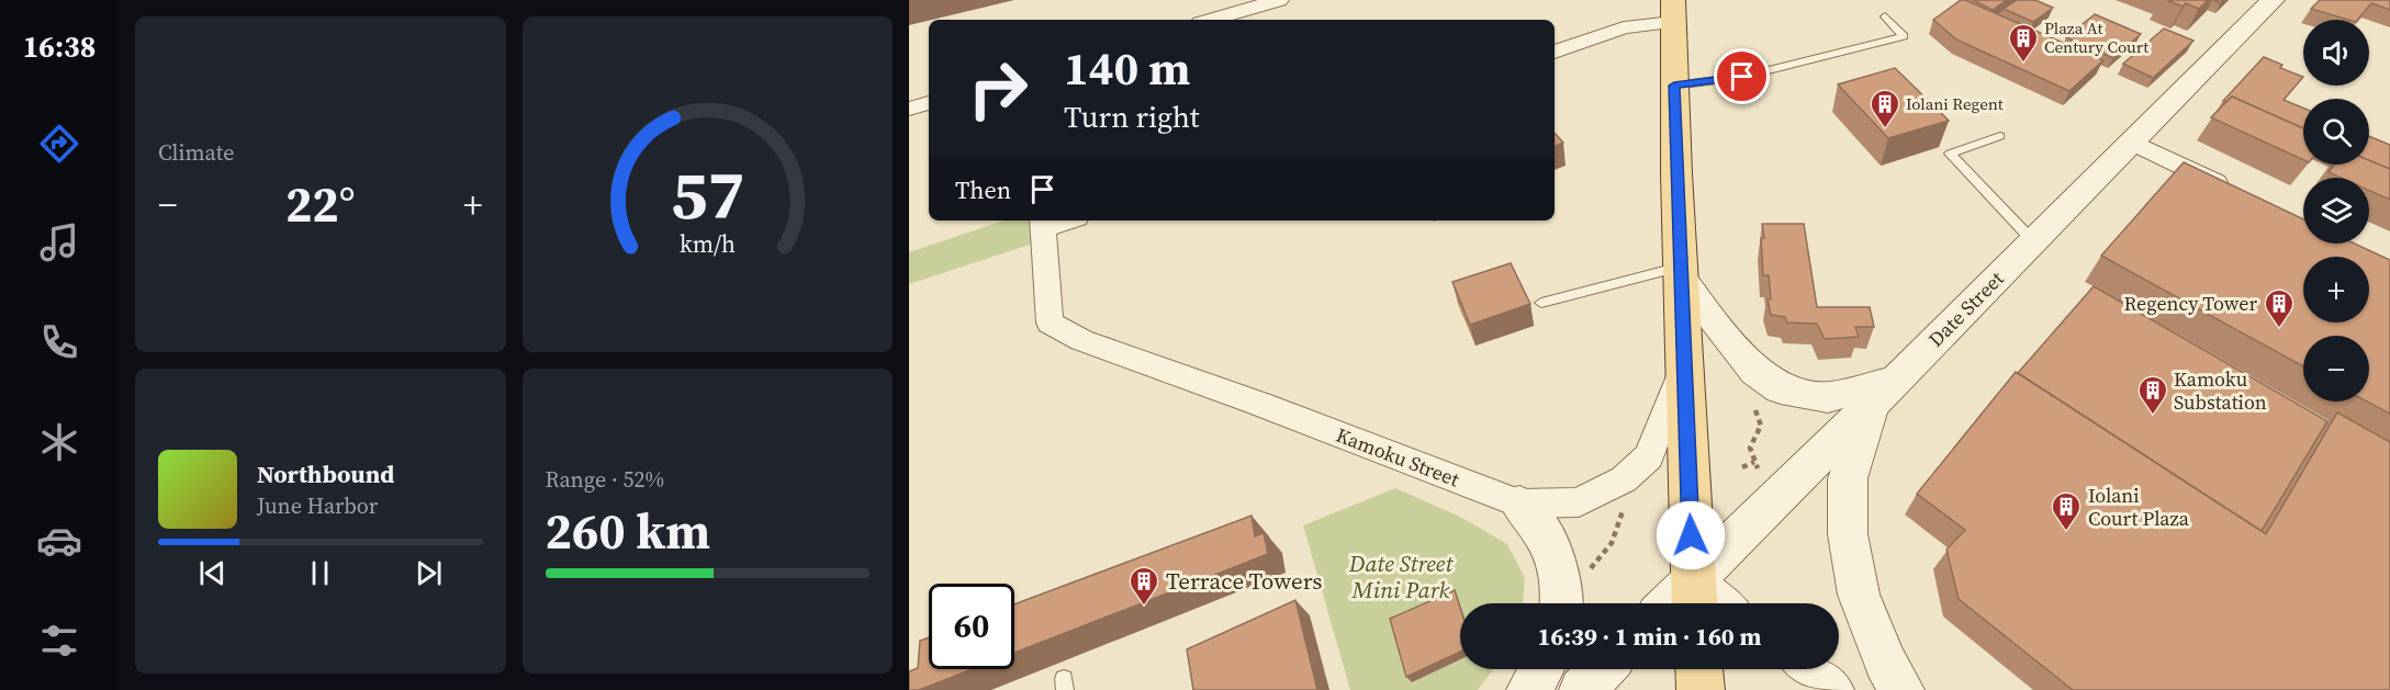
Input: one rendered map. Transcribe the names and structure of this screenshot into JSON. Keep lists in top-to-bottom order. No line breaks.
{"streets":{"street":["Date Street","Kamoku Street"]},"parks":["Date Street Mini Park"],"places":{"building":["Plaza At Century Court","Iolani Regent","Regency Tower","Kamoku Substation","Iolani Court Plaza","Terrace Towers"]},"page":{"tabs":"16:38","tile":["Climate",["Range · 52%","260 km"]],"map_buttons":["+","−"],"turn":["140 m","Turn right"],"then":"Then","heat":["−","22°","+"],"song":["Northbound","June Harbor"],"limit":"60","trip":"16:39 · 1 min · 160 m","gauge":["57","km/h"]}}
